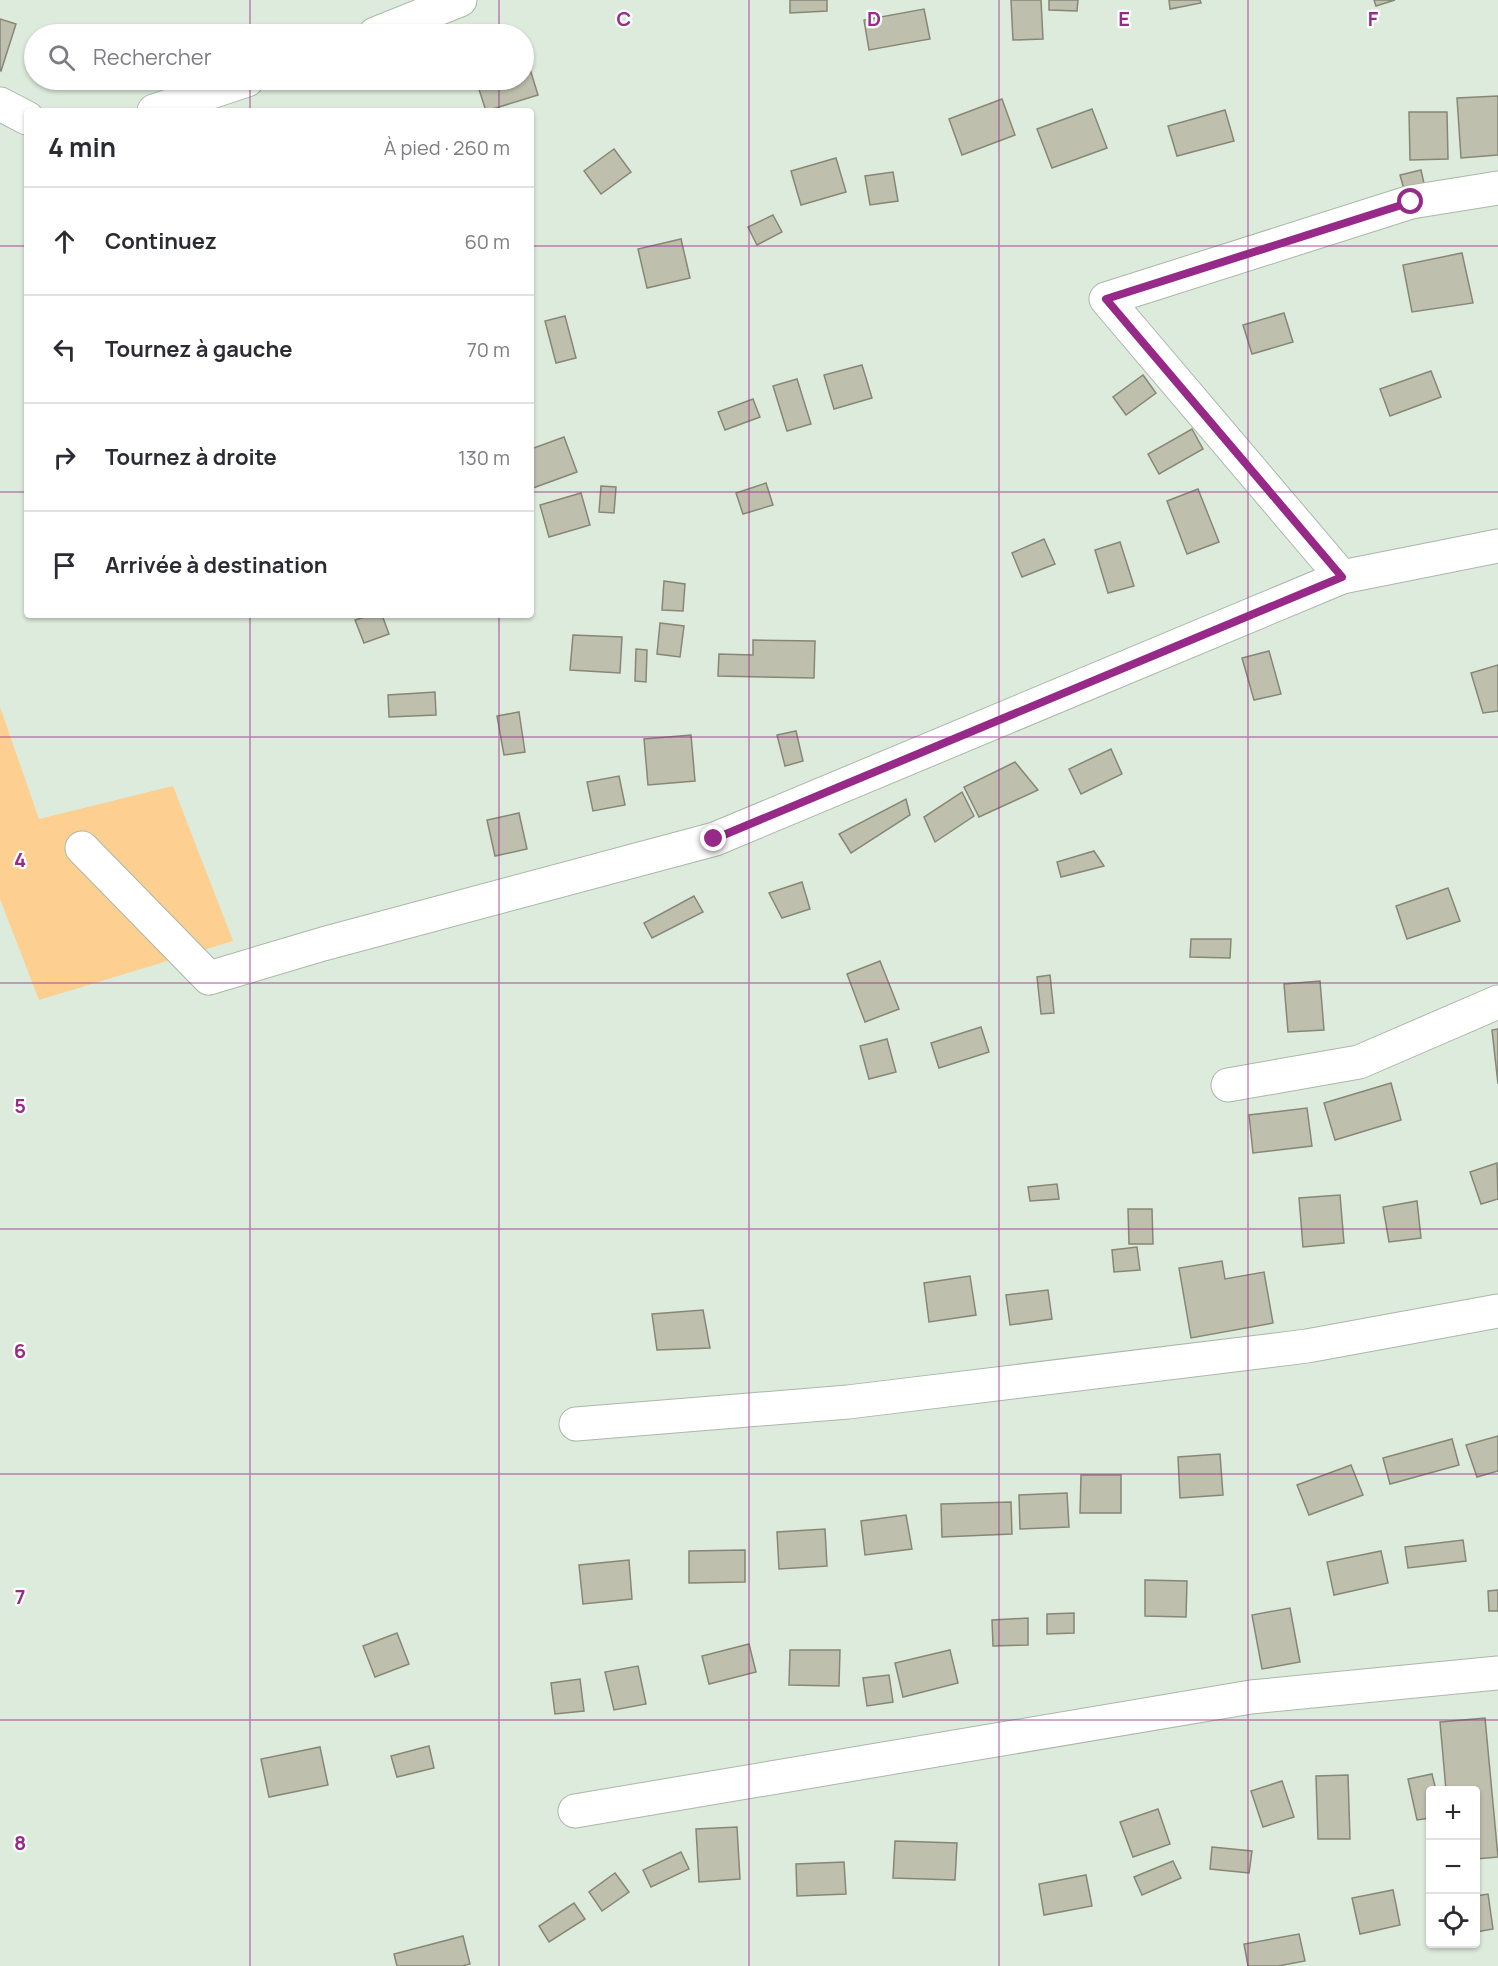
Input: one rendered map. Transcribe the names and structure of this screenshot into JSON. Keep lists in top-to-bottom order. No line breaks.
{"page":{"search":"Rechercher","heading":["4 min","À pied · 260 m"],"list":[["Continuez","60 m"],["Tournez à gauche","70 m"],["Tournez à droite","130 m"],"Arrivée à destination"],"map_buttons":["+","−"]},"grid":{"columns":["C","D","E","F"],"rows":["4","5","6","7","8"]}}
